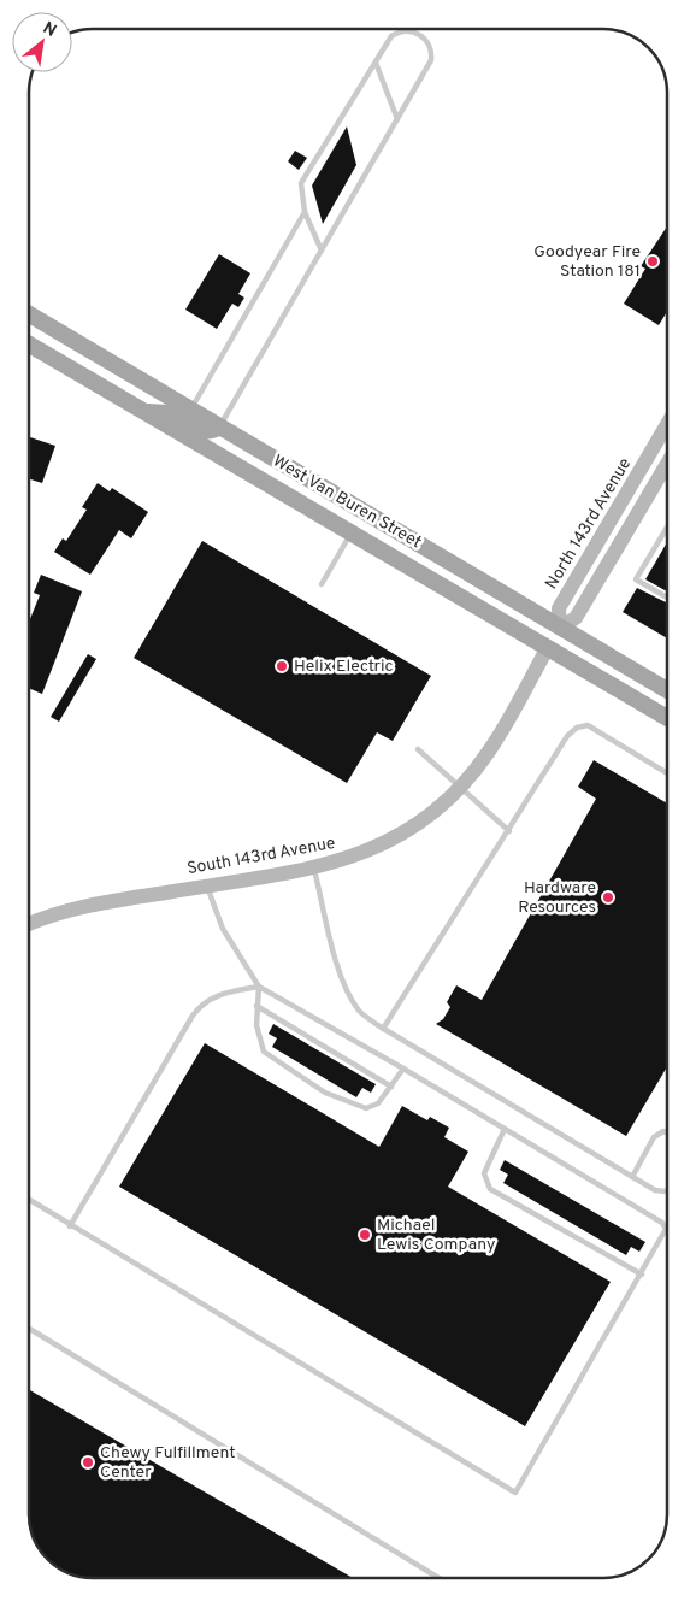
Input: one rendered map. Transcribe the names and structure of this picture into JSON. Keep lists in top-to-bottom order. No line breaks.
{"streets":{"main road":["West Van Buren Street"],"street":["North 143rd Avenue","South 143rd Avenue"]},"crossings":[["West Van Buren Street","North 143rd Avenue"],["West Van Buren Street","South 143rd Avenue"]],"places":["Goodyear Fire Station 181","Helix Electric","Hardware Resources","Michael Lewis Company","Chewy Fulfillment Center"],"north":"top right"}
